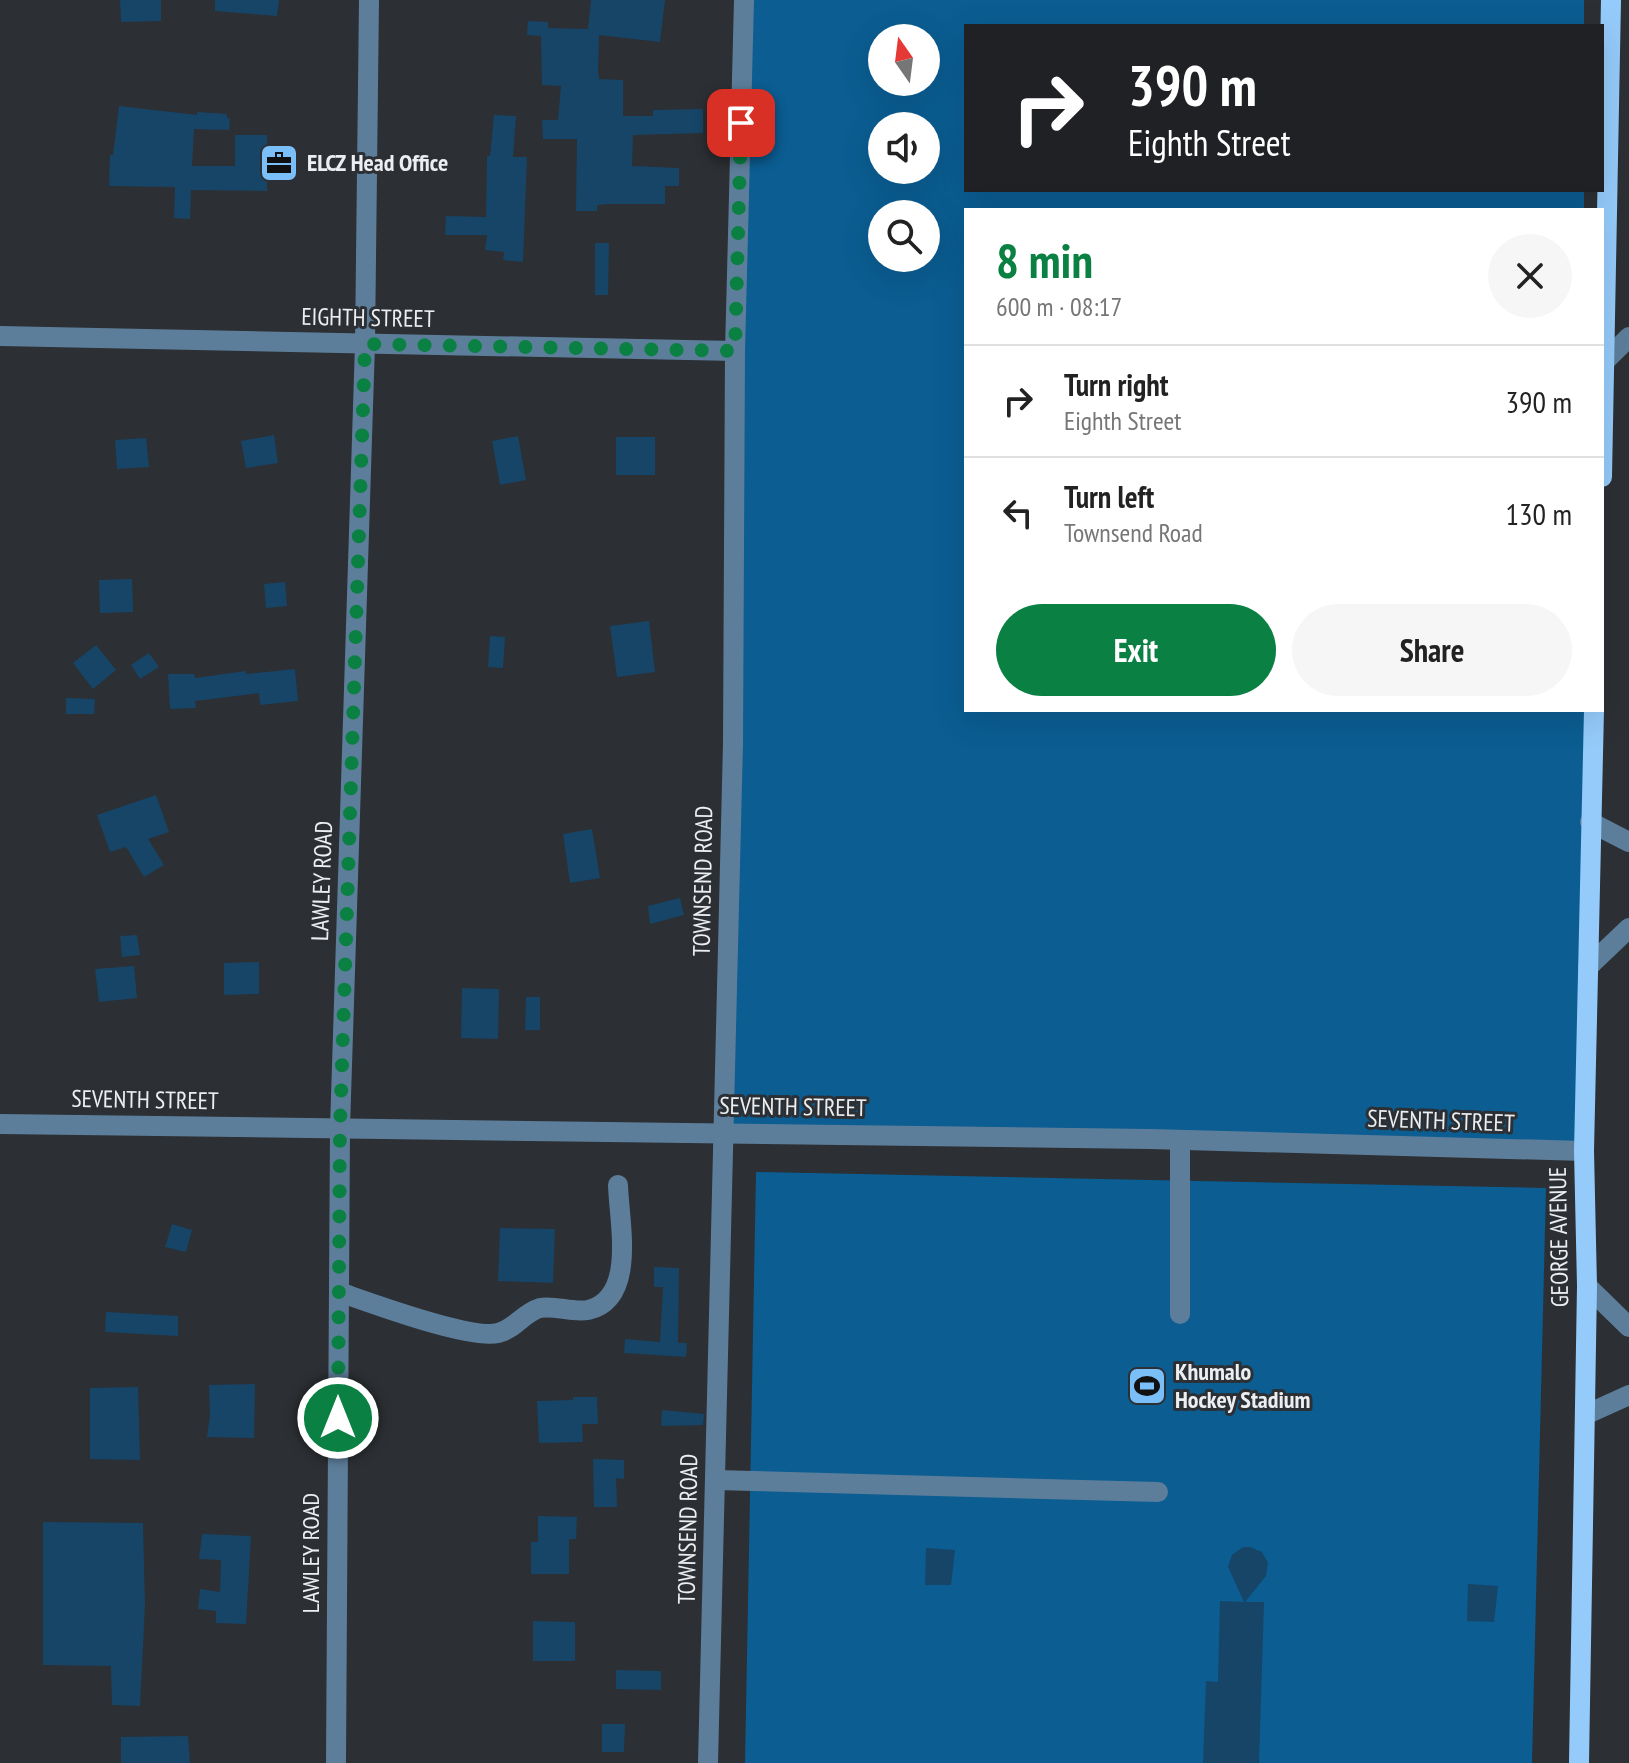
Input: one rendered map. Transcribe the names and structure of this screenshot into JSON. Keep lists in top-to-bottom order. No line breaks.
{"streets":{"main road":["GEORGE AVENUE"],"street":["EIGHTH STREET","LAWLEY ROAD","TOWNSEND ROAD","SEVENTH STREET"]},"crossings":[["EIGHTH STREET","LAWLEY ROAD"],["EIGHTH STREET","TOWNSEND ROAD"],["LAWLEY ROAD","SEVENTH STREET"],["TOWNSEND ROAD","SEVENTH STREET"],["SEVENTH STREET","GEORGE AVENUE"]],"places":{"office":["ELCZ Head Office"],"sports":["Khumalo Hockey Stadium"]},"north":"top","page":{"turn":["390 m","Eighth Street"],"heading":["8 min","600 m · 08:17"],"list":[{"name":"Turn right","note":"Eighth Street","value":"390 m"},{"name":"Turn left","note":"Townsend Road","value":"130 m"}],"buttons":["Exit","Share"]}}
